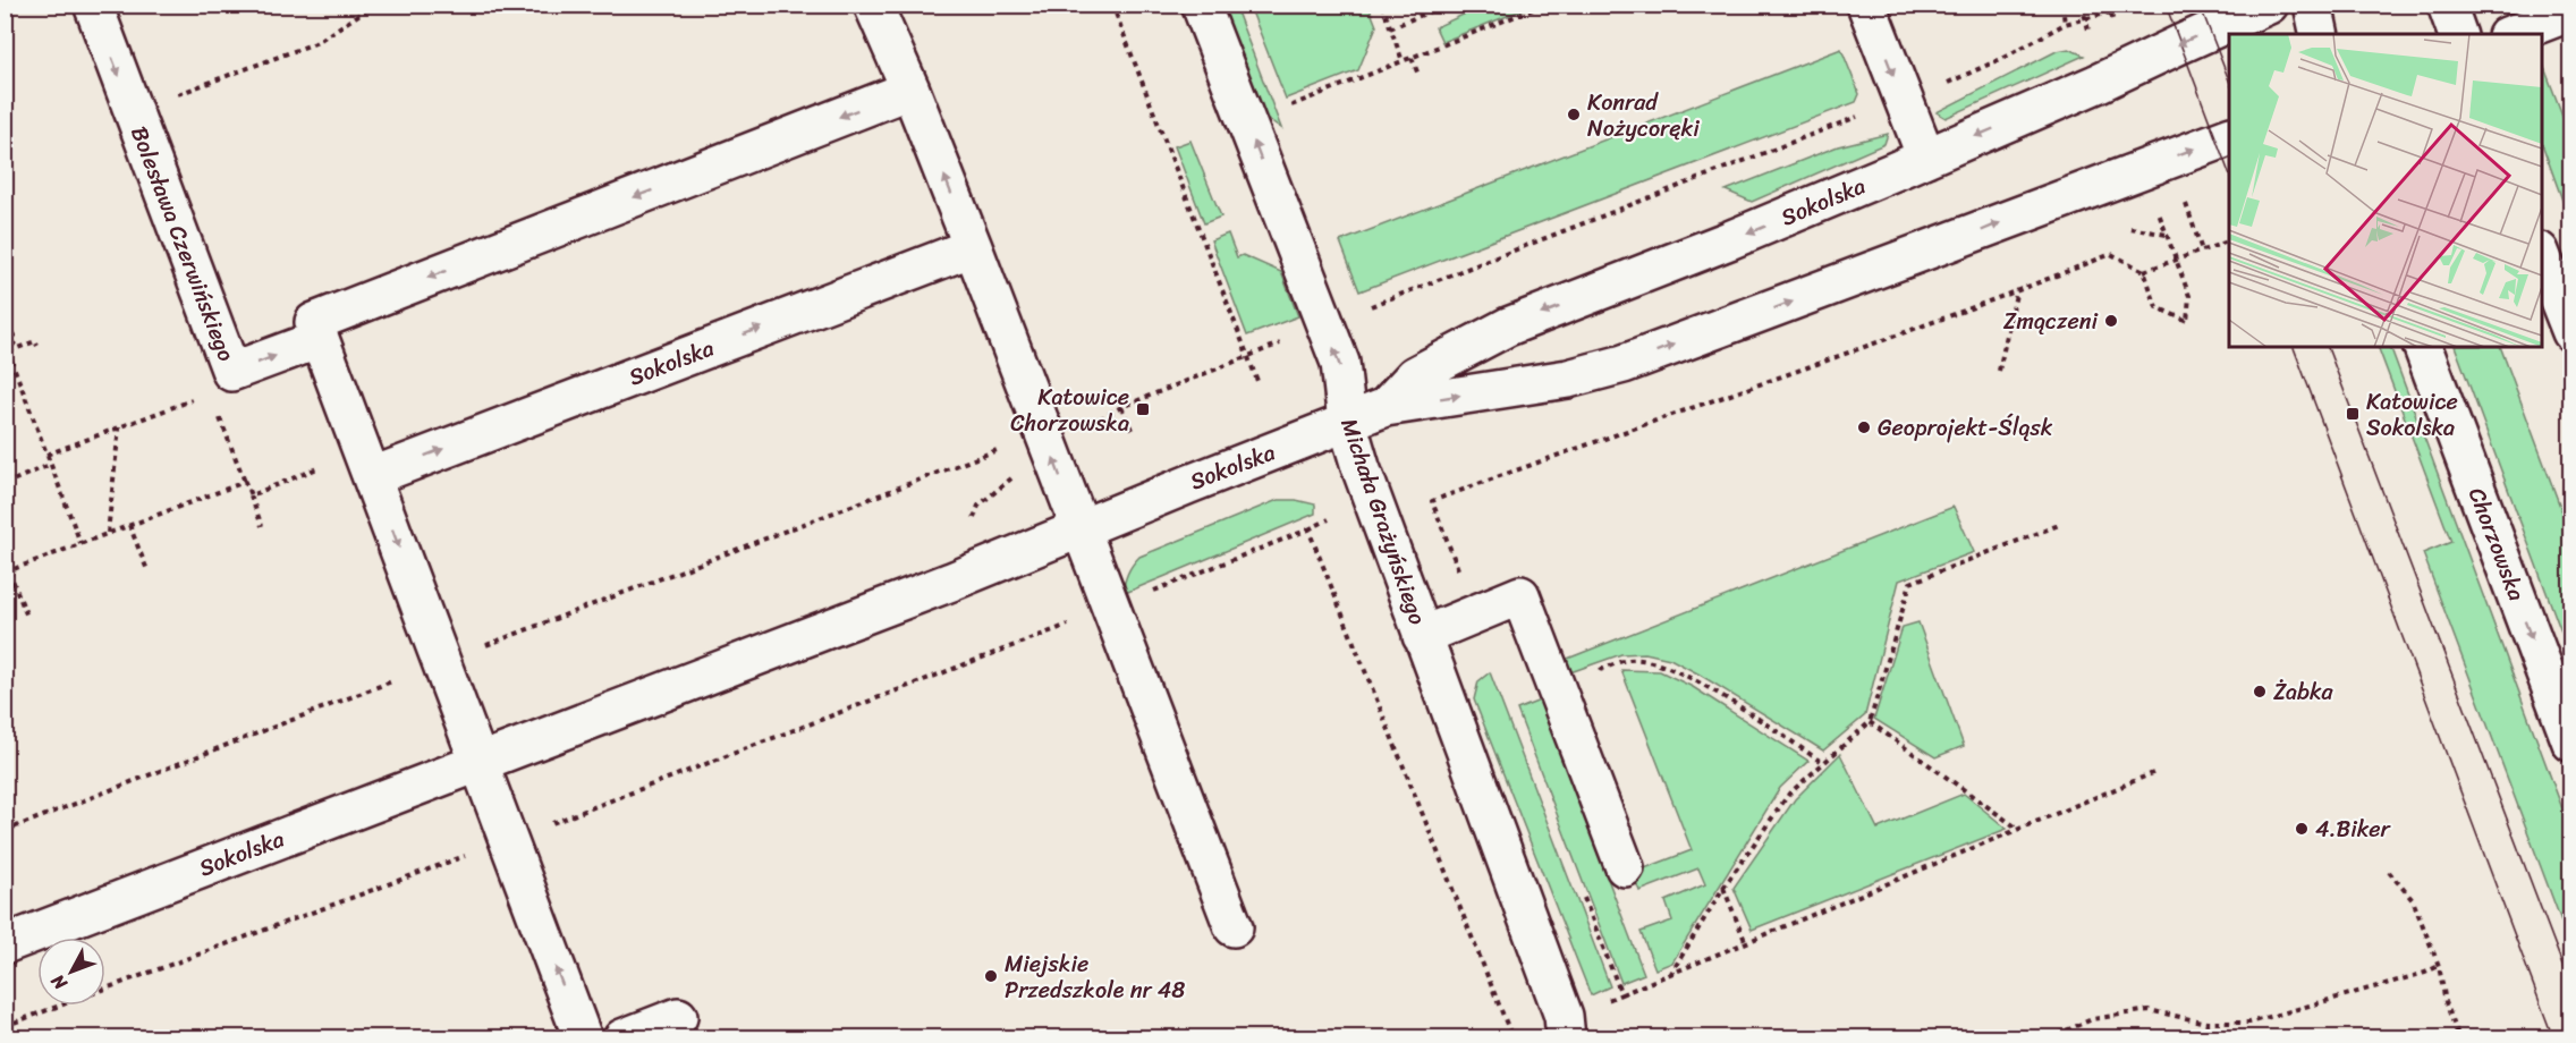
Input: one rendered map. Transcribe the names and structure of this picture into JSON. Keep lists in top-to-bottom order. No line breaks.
{"streets":{"street":["Sokolska","Bolesława Czerwińskiego","Michała Grażyńskiego","Chorzowska"]},"crossings":[["Sokolska","Michała Grażyńskiego"]],"one_way":["Bolesława Czerwińskiego","Chorzowska"],"places":{"other":["Konrad Nożycoręki","Zmączeni","Geoprojekt-Śląsk","Żabka","4.Biker","Miejskie Przedszkole nr 48"],"transit":["Katowice Chorzowska","Katowice Sokolska"]},"north":"bottom left"}
